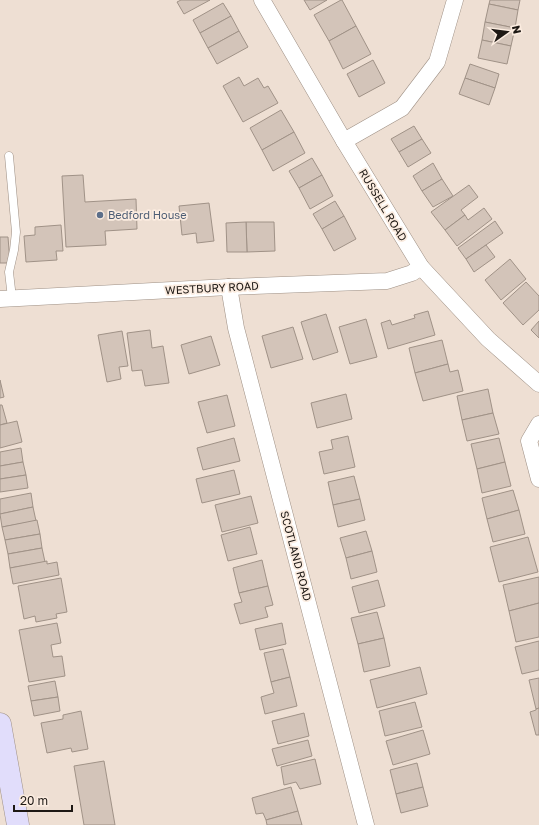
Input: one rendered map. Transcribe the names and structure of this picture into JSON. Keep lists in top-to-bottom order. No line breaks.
{"streets":{"street":["RUSSELL ROAD","WESTBURY ROAD","SCOTLAND ROAD"]},"crossings":[["RUSSELL ROAD","WESTBURY ROAD"],["WESTBURY ROAD","SCOTLAND ROAD"]],"places":["Bedford House"],"scale_bar":"20 m","north":"right"}
